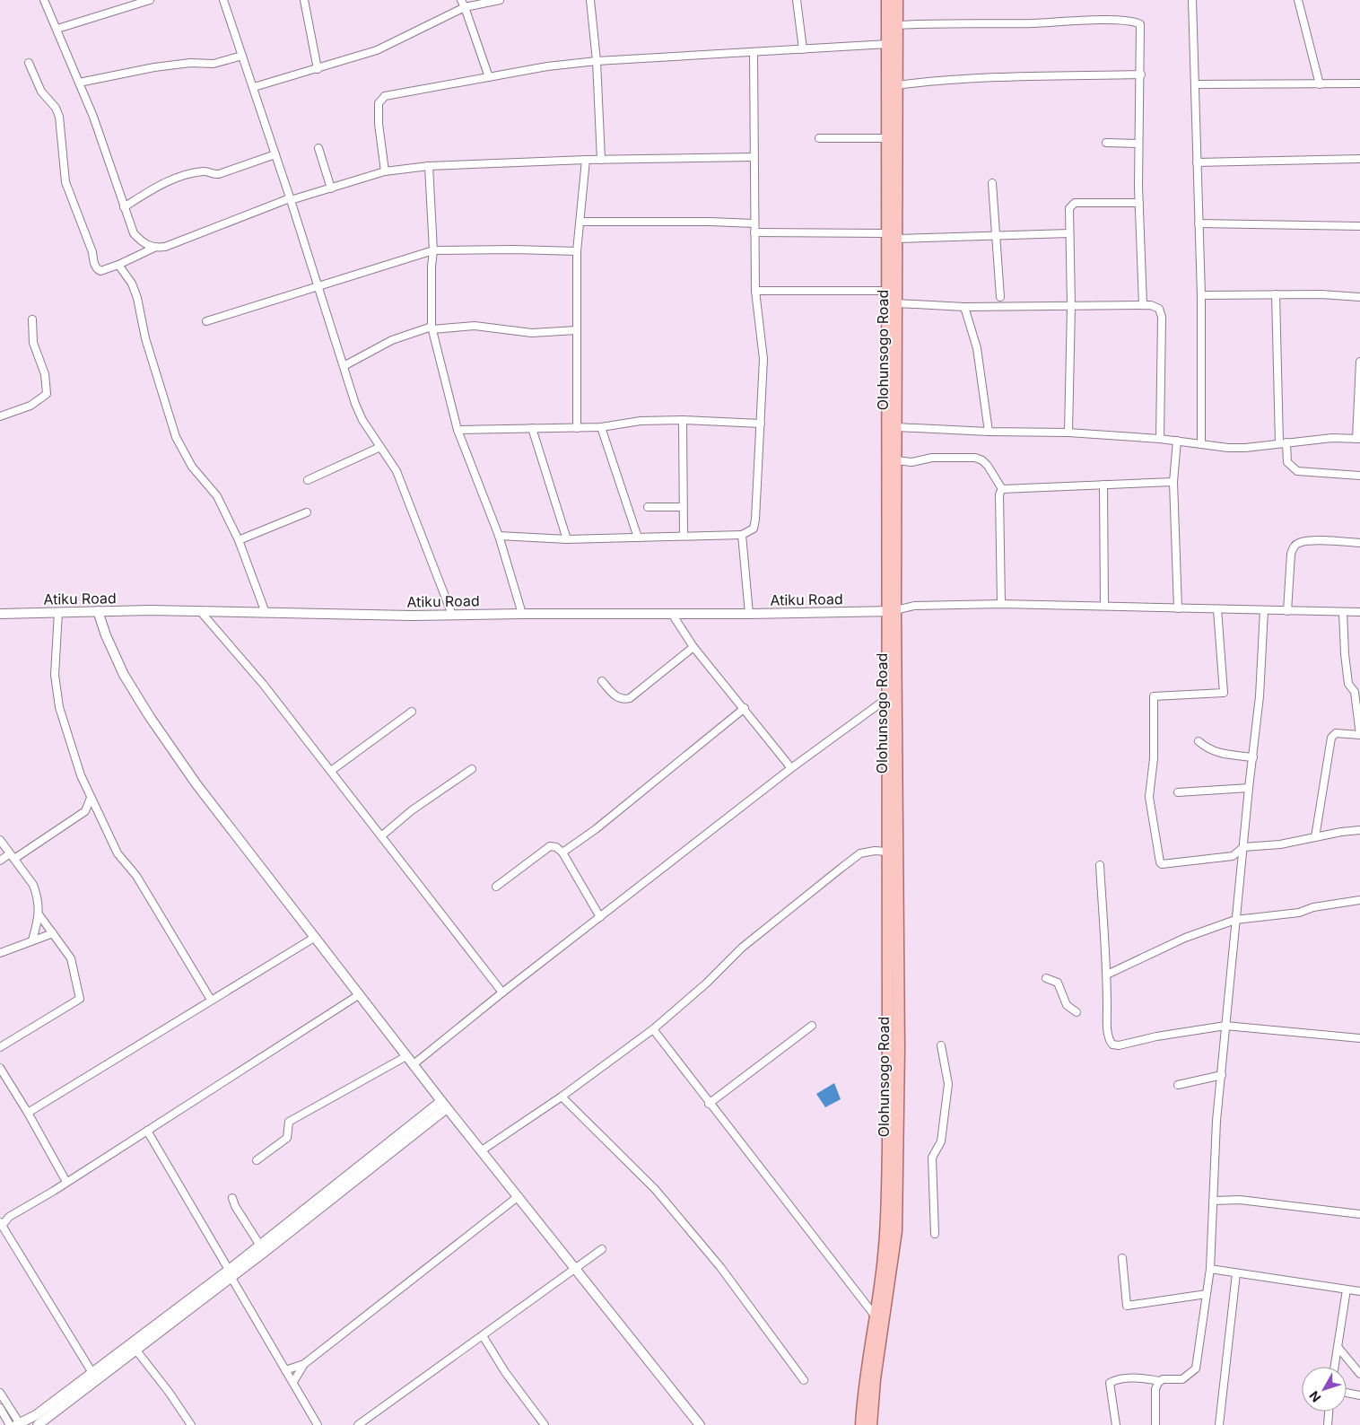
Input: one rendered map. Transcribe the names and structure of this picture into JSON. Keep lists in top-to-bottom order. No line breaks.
{"streets":{"main road":["Olohunsogo Road"],"street":["Atiku Road"]},"crossings":[["Olohunsogo Road","Atiku Road"]],"north":"bottom left"}
